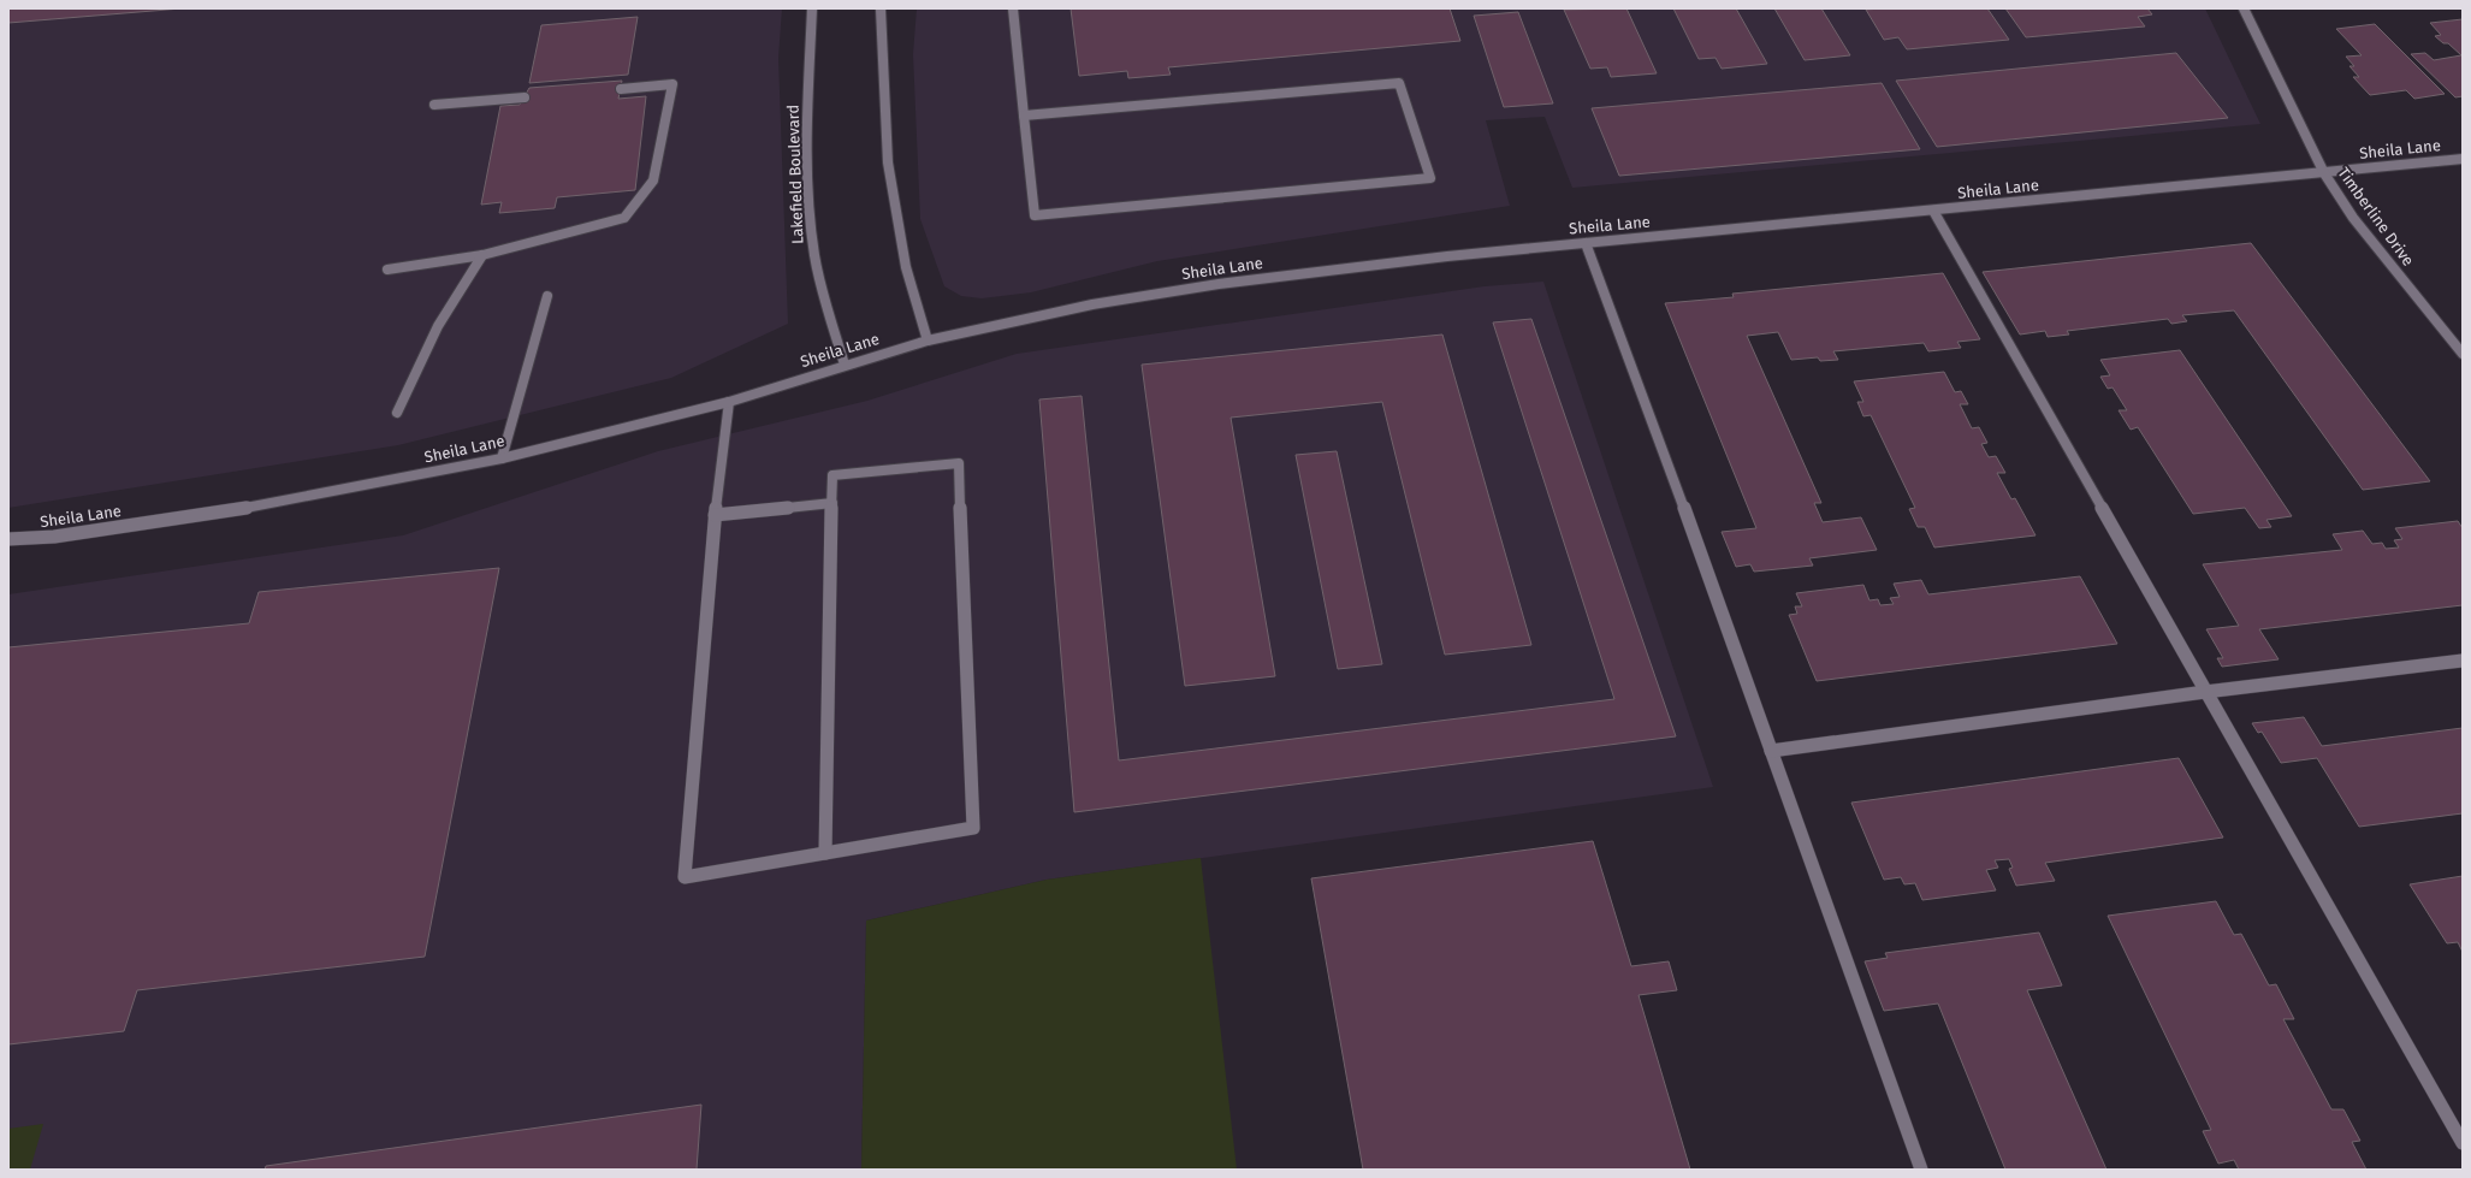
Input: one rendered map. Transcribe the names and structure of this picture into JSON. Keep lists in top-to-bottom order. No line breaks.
{"streets":{"street":["Sheila Lane","Lakefield Boulevard","Timberline Drive"]},"crossings":[["Sheila Lane","Lakefield Boulevard"],["Sheila Lane","Timberline Drive"]]}
